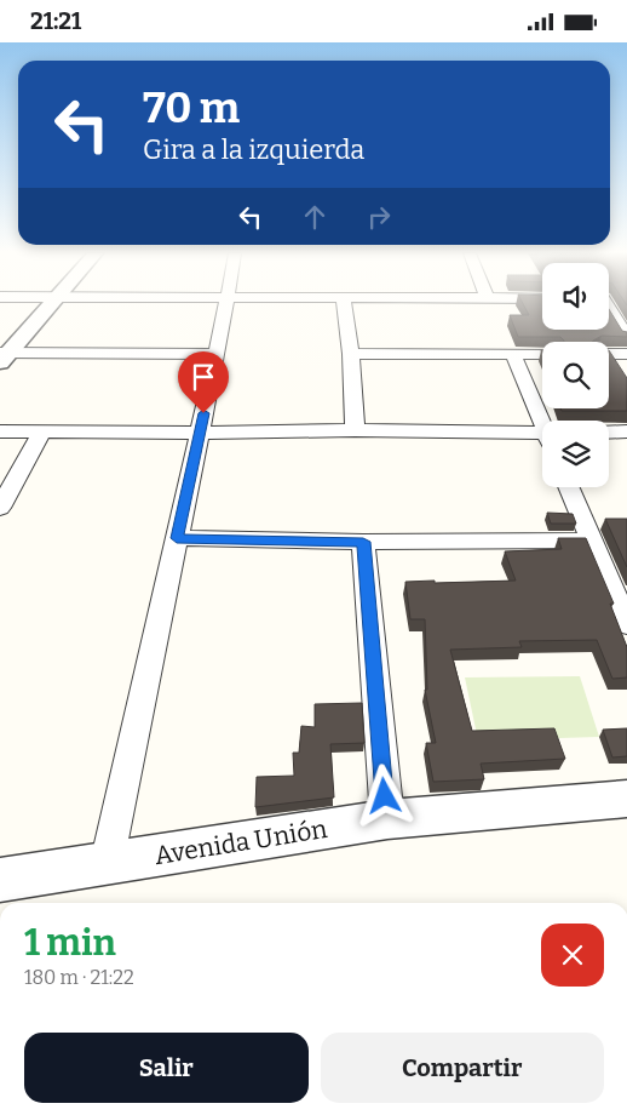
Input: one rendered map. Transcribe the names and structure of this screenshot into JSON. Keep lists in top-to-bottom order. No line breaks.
{"streets":{"street":["Avenida Unión"]},"page":{"status":"21:21","turn":["70 m","Gira a la izquierda"],"heading":["1 min","180 m · 21:22"],"buttons":["Salir","Compartir"]}}
